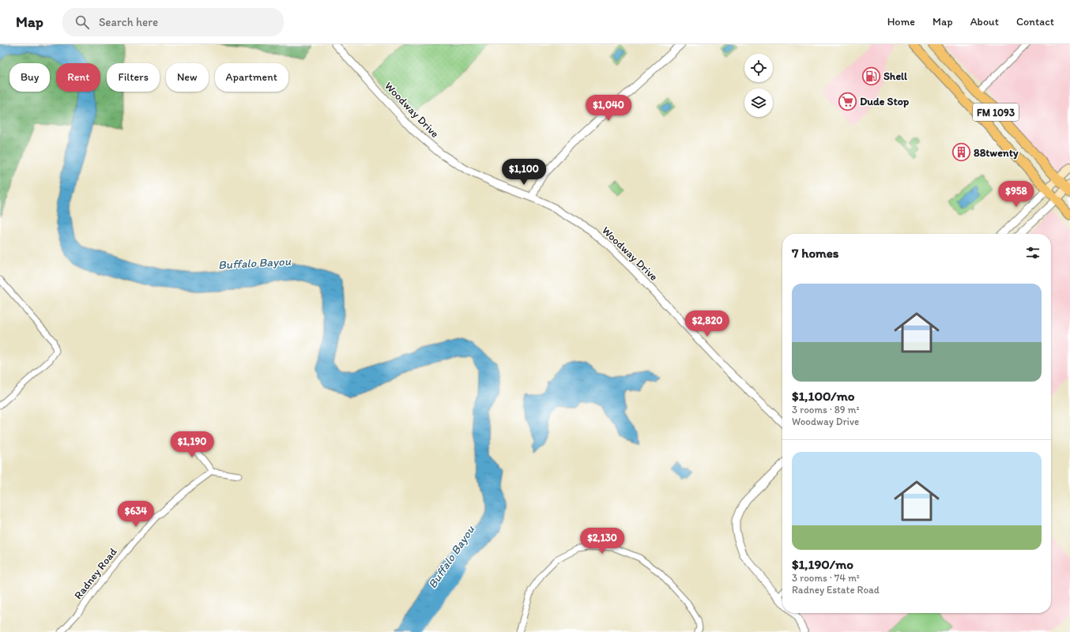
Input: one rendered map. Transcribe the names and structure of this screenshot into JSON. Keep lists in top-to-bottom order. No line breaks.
{"streets":{"main road":["FM 1093"],"street":["Woodway Drive","Radney Road"]},"water":["Buffalo Bayou"],"places":{"fuel station":["Shell"],"supermarket":["Dude Stop"],"building":["88twenty"]},"page":{"header":"Map","search":"Search here","nav":["Home","Map","About","Contact"],"chip":["Buy","Rent","Filters","New","Apartment"],"price":["$1,040","$1,100","$958","$2,820","$1,190","$634","$2,130"],"heading":"7 homes","list":[{"name":"$1,100/mo","note":"3 rooms · 89 m² · Woodway Drive"},{"name":"$1,190/mo","note":"3 rooms · 74 m² · Radney Estate Road"}]}}
